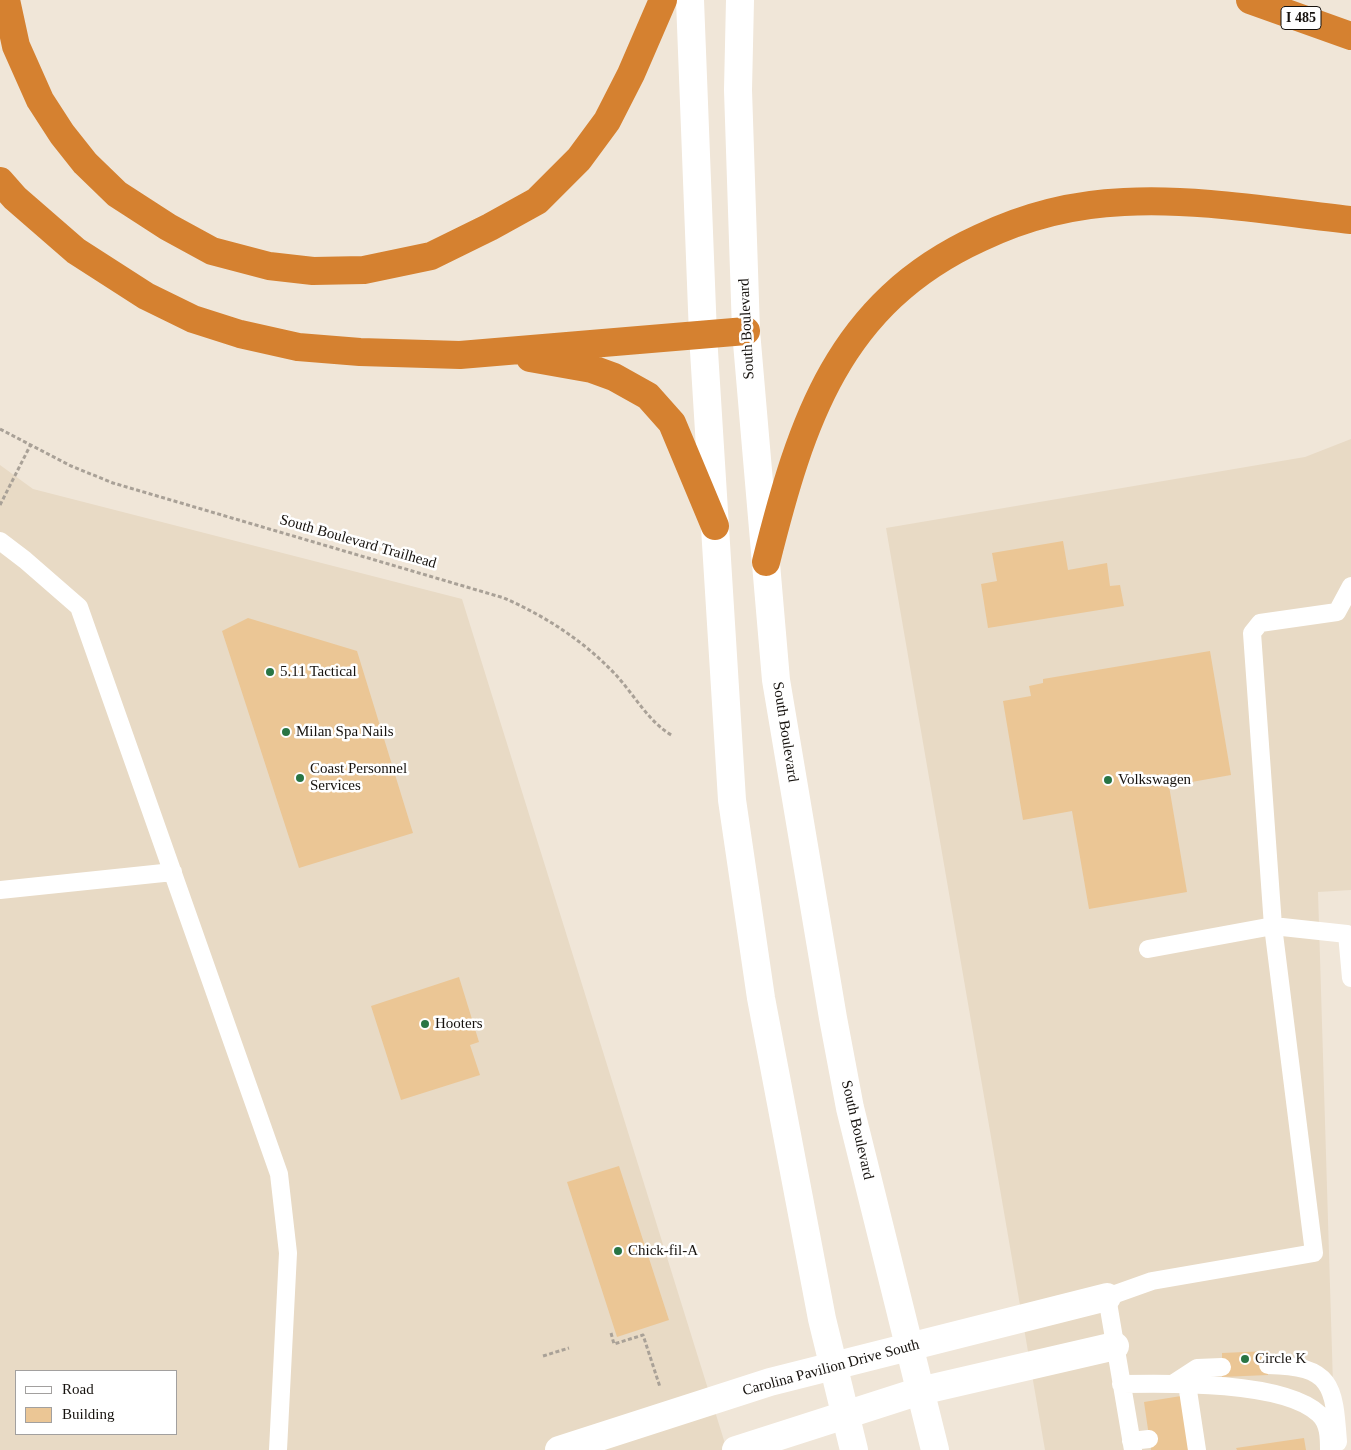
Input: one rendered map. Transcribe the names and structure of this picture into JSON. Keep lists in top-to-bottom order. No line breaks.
{"streets":{"highway":["I 485"],"main road":["South Boulevard","Carolina Pavilion Drive South"],"path":["South Boulevard Trailhead"]},"crossings":[["South Boulevard","Carolina Pavilion Drive South"]],"places":["5.11 Tactical","Milan Spa Nails","Coast Personnel Services","Volkswagen","Hooters","Chick-fil-A","Circle K"],"legend":["Road","Building"]}
